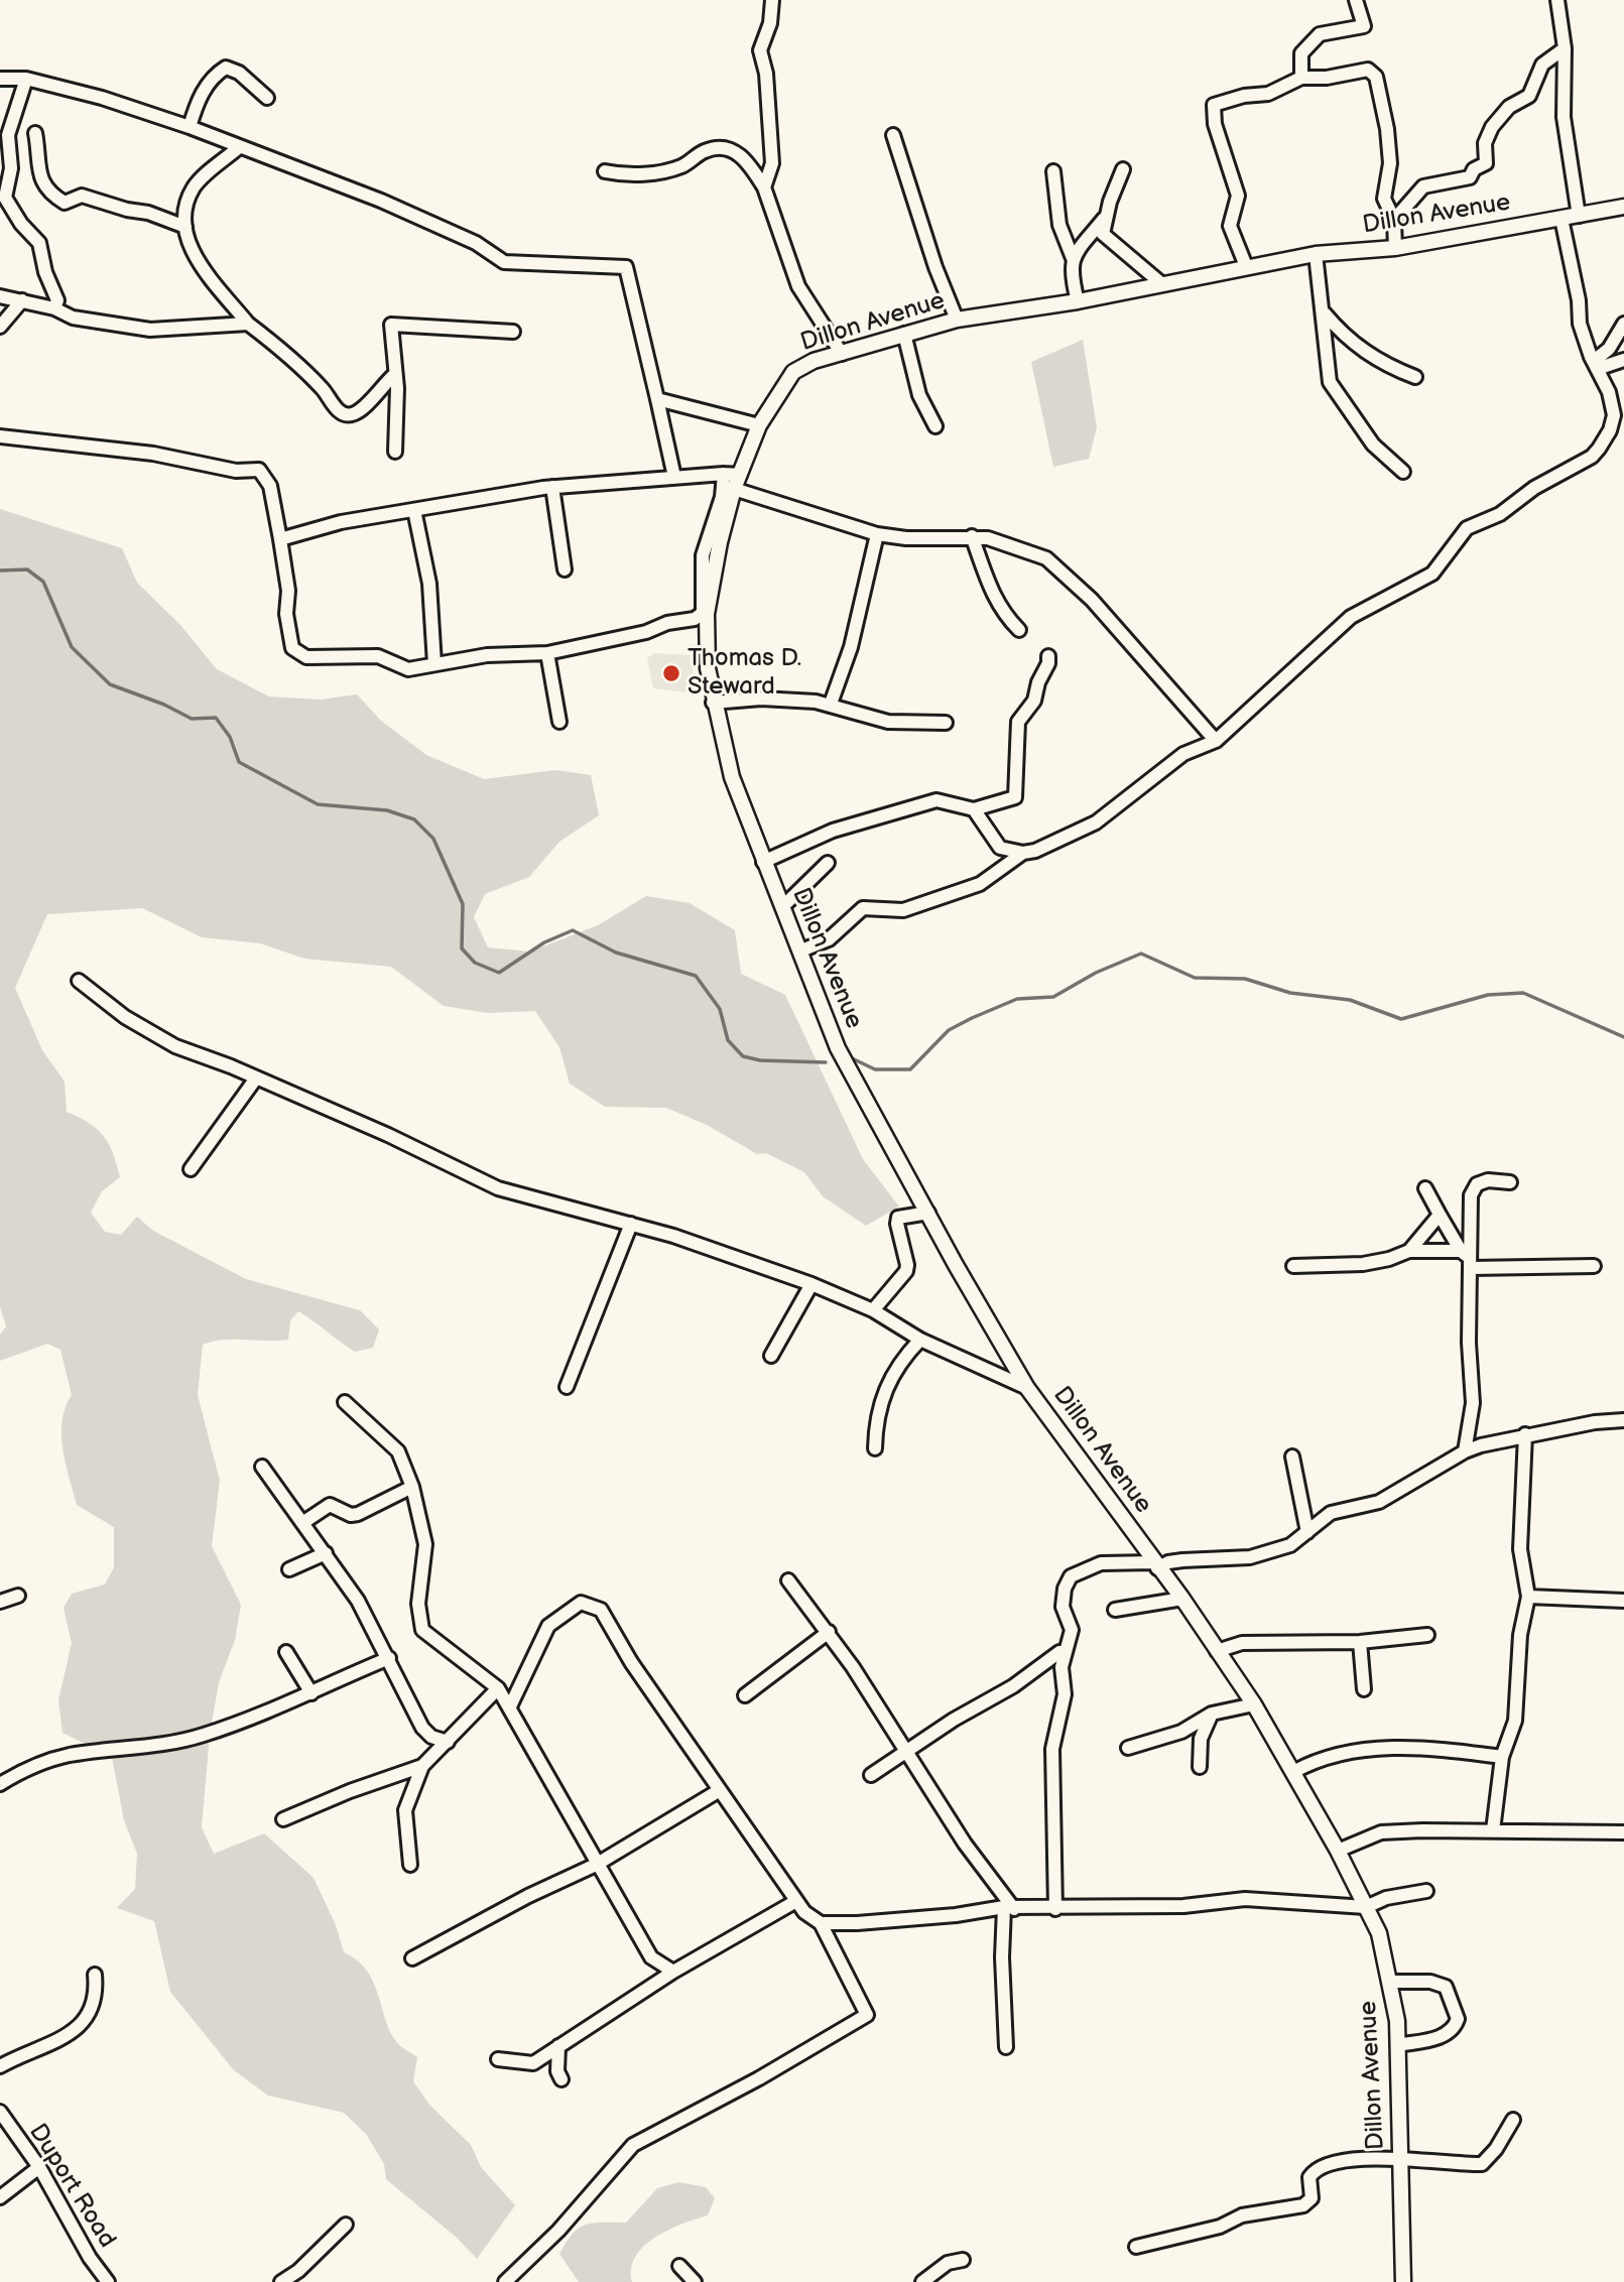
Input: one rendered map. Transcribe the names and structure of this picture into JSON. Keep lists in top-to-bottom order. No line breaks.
{"streets":{"street":["Dillon Avenue","Duport Road"]},"places":["Thomas D. Steward"]}
